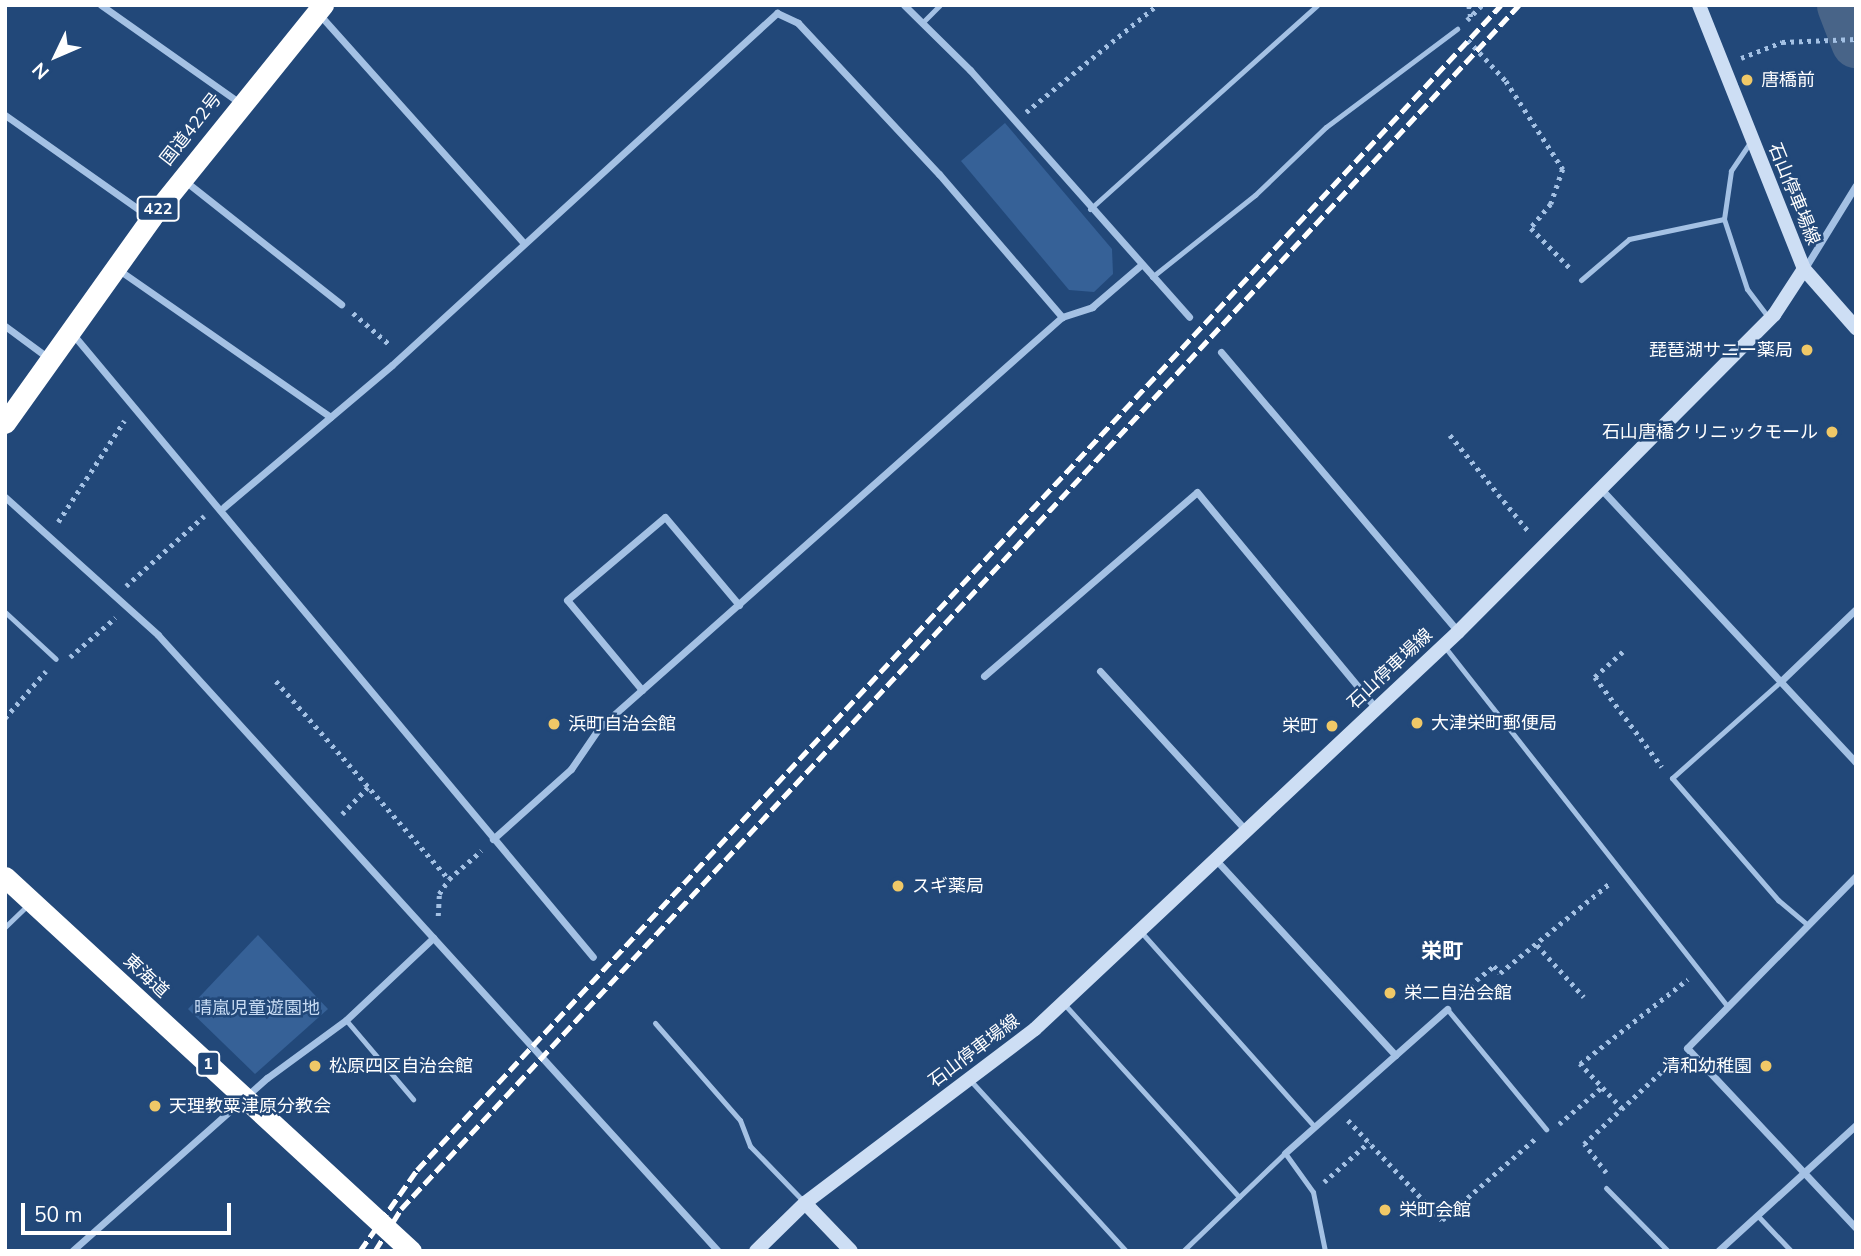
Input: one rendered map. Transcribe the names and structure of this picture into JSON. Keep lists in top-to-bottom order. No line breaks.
{"streets":{"highway":["国道422号","422","東海道","1"],"main road":["石山停車場線"]},"districts":["栄町"],"parks":["晴嵐児童遊園地"],"places":["唐橋前","琵琶湖サニー薬局","石山唐橋クリニックモール","大津栄町郵便局","浜町自治会館","栄町","スギ薬局","栄二自治会館","松原四区自治会館","清和幼稚園","天理教粟津原分教会","栄町会館"],"scale_bar":"50 m","north":"bottom left"}
